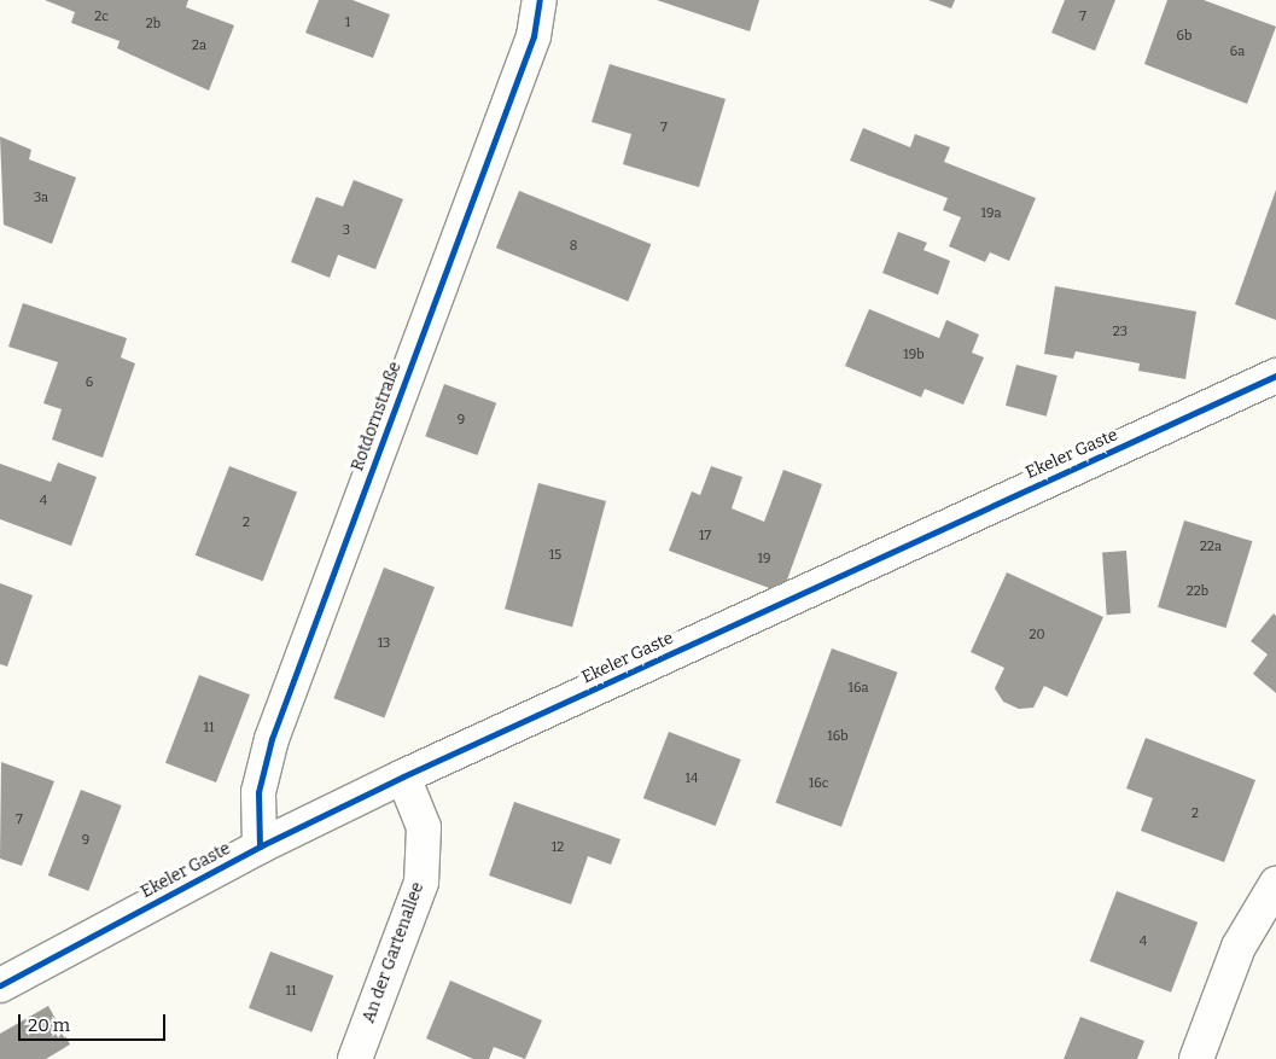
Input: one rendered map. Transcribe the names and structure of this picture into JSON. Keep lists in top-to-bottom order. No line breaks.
{"streets":{"street":["Rotdornstraße","Ekeler Gaste","An der Gartenallee"]},"crossings":[["Rotdornstraße","Ekeler Gaste"],["Ekeler Gaste","An der Gartenallee"]],"house_numbers":["2c","7","1","2b","6b","2a","6a","7","3a","19a","3","8","23","19b","6","9","4","2","17","22a","15","19","22b","20","13","16a","11","16b","14","16c","2","7","9","12","4","11"],"scale_bar":"20 m"}
